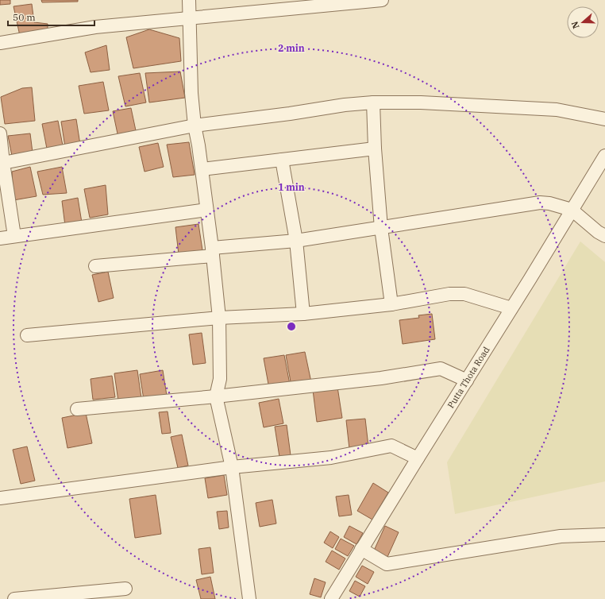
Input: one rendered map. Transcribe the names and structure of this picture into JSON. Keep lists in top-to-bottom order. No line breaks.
{"streets":{"street":["Putta Thota Road"]},"scale_bar":"50 m","north":"left","rings":["2 min","1 min"]}
